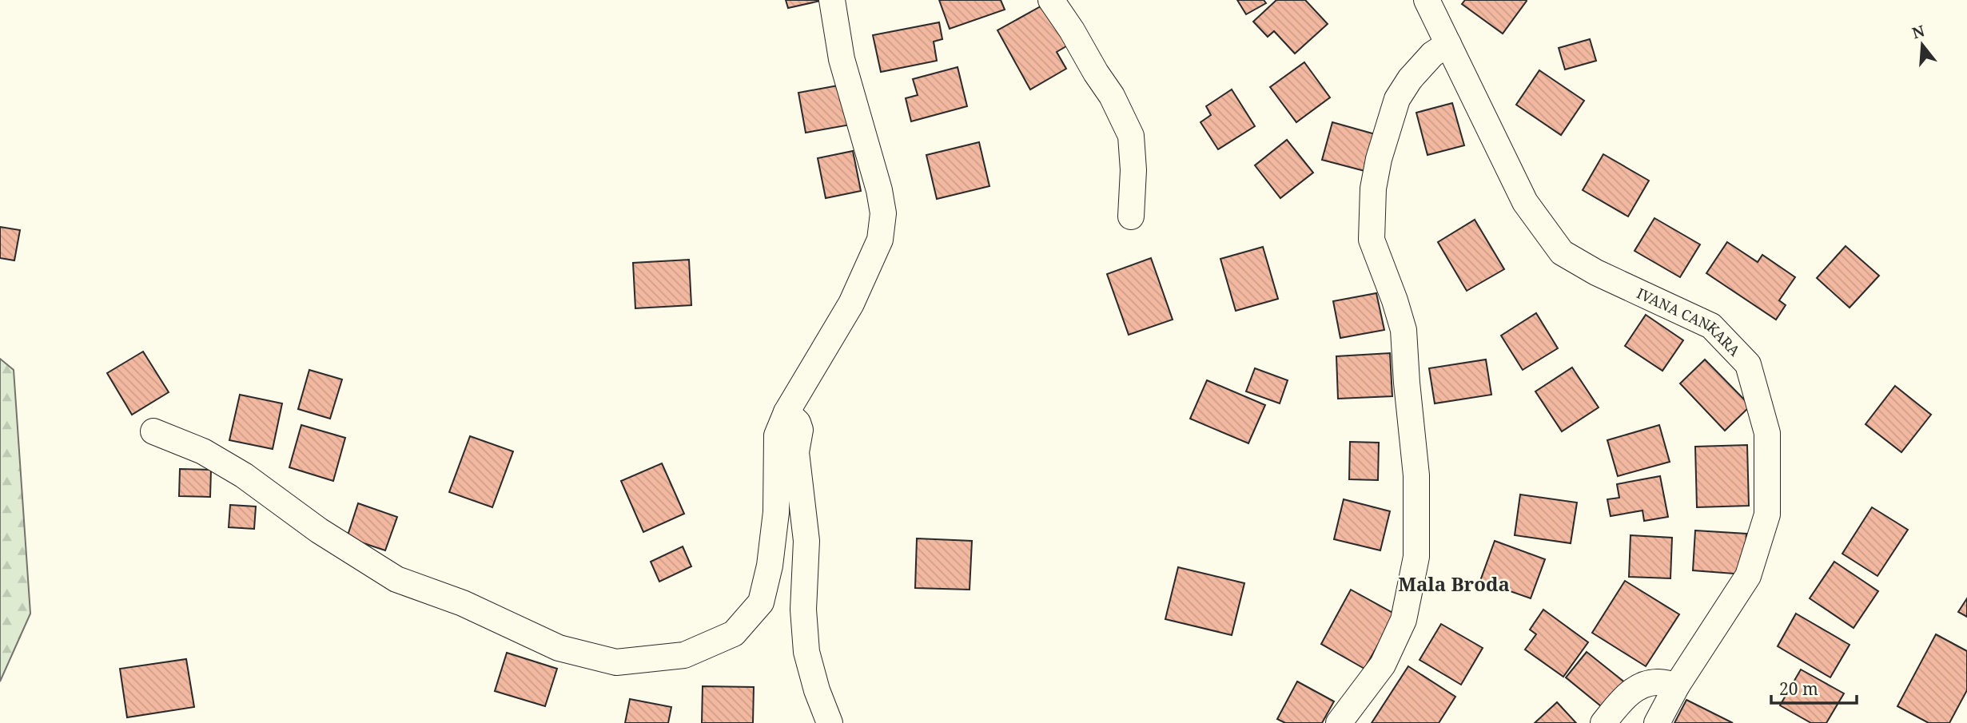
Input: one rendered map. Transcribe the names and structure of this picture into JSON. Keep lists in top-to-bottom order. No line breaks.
{"streets":{"street":["IVANA CANKARA"]},"districts":["Mala Broda"],"scale_bar":"20 m","north":"top"}
